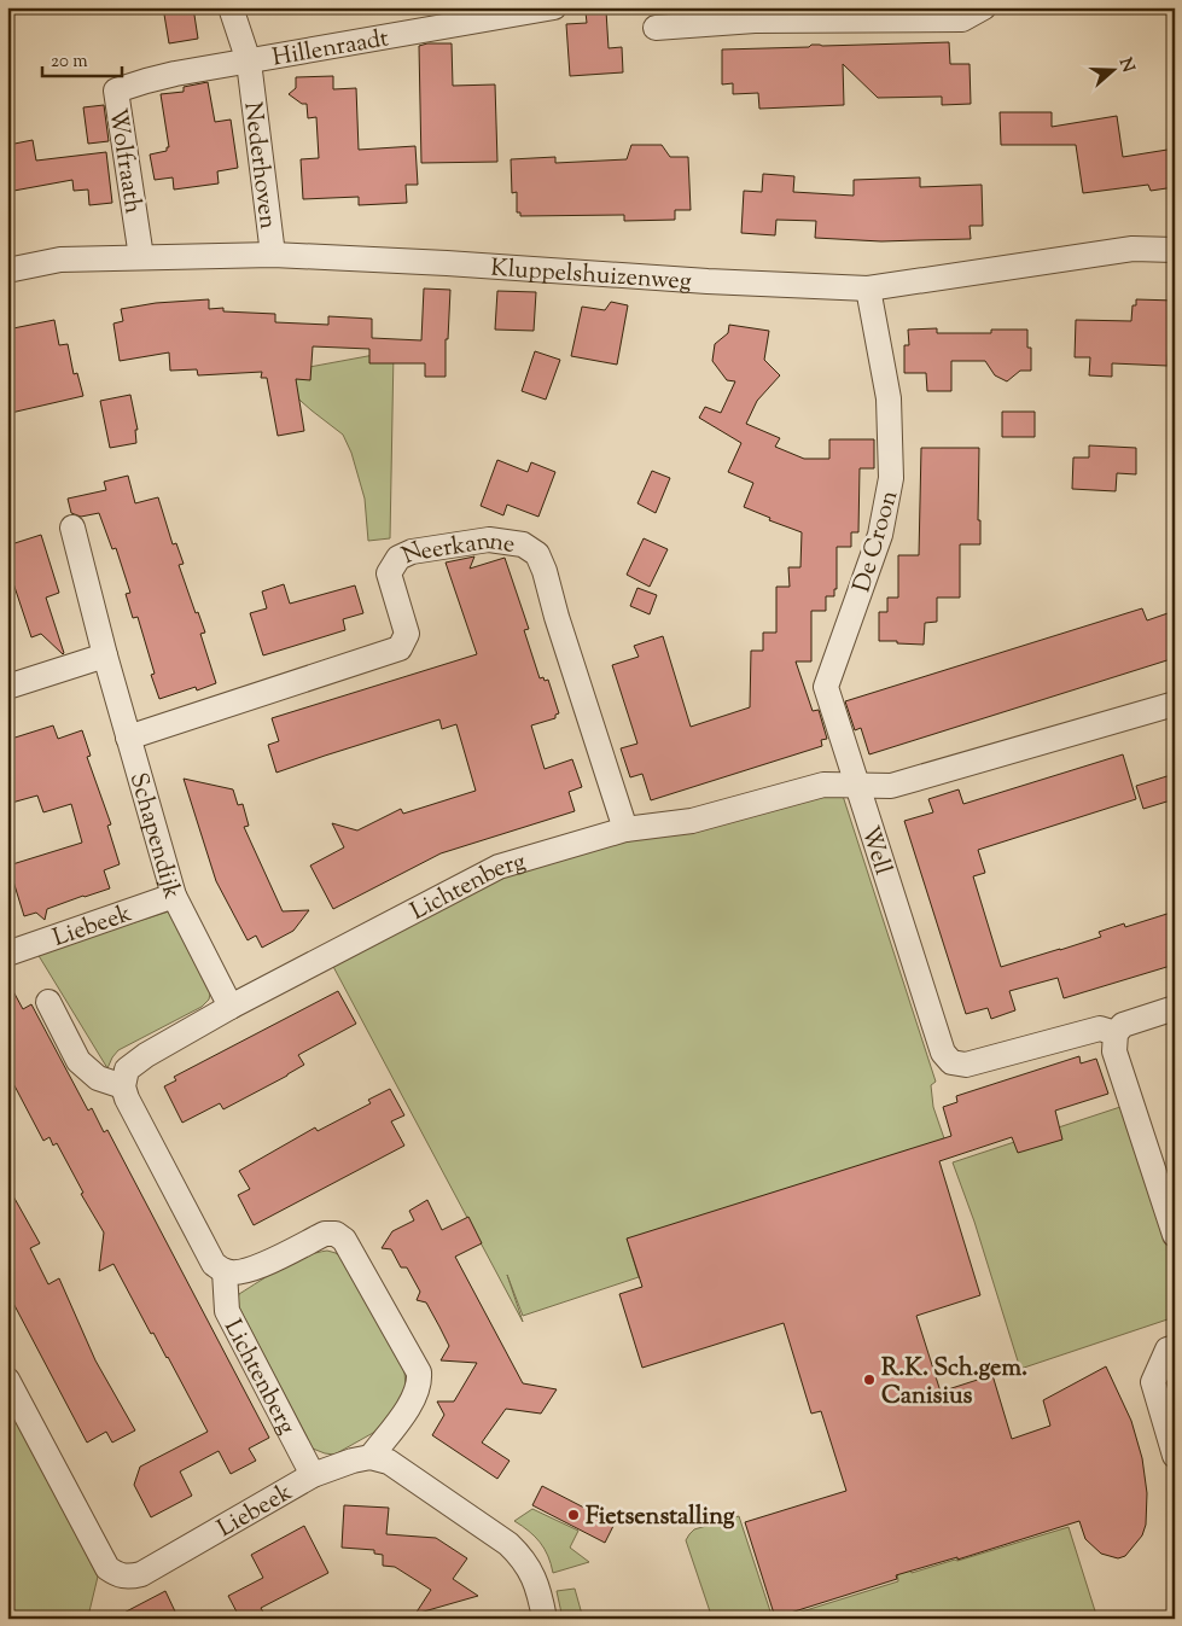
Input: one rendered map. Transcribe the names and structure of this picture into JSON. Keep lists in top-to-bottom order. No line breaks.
{"streets":{"street":["Hillenraadt","Wolfraath","Nederhoven","Kluppelshuizenweg","De Croon","Neerkanne","Schapendijk","Well","Lichtenberg","Liebeek"]},"crossings":[["Hillenraadt","Wolfraath"],["Hillenraadt","Nederhoven"],["Wolfraath","Nederhoven"],["Wolfraath","Kluppelshuizenweg"],["Nederhoven","Kluppelshuizenweg"],["Kluppelshuizenweg","De Croon"],["De Croon","Well"],["De Croon","Lichtenberg"],["Neerkanne","Schapendijk"],["Neerkanne","Lichtenberg"],["Schapendijk","Lichtenberg"],["Schapendijk","Liebeek"],["Well","Lichtenberg"],["Lichtenberg","Liebeek"]],"places":["R.K. Sch.gem. Canisius","Fietsenstalling"],"scale_bar":"20 m","north":"right"}
